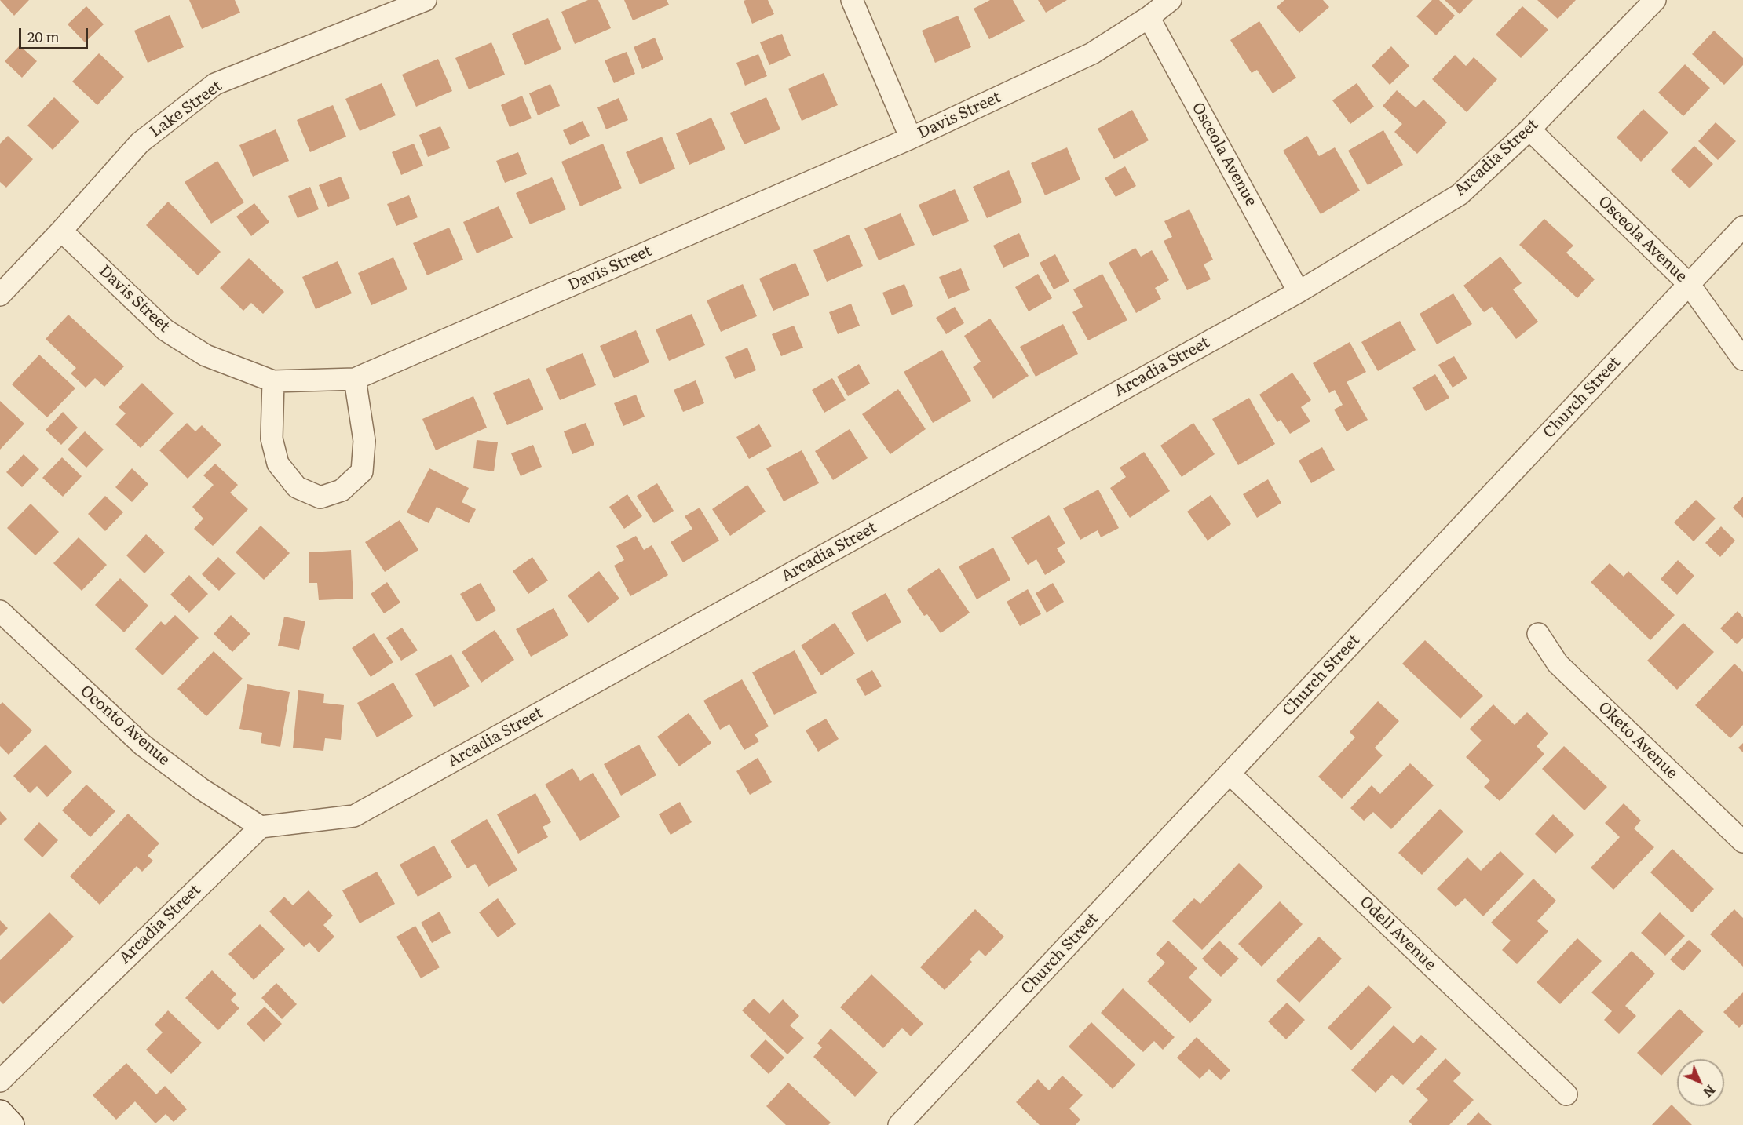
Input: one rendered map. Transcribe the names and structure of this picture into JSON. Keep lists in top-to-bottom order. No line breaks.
{"streets":{"street":["Lake Street","Davis Street","Osceola Avenue","Arcadia Street","Church Street","Oconto Avenue","Oketo Avenue","Odell Avenue"]},"crossings":[["Lake Street","Davis Street"],["Davis Street","Osceola Avenue"],["Osceola Avenue","Arcadia Street"],["Osceola Avenue","Church Street"],["Arcadia Street","Oconto Avenue"],["Church Street","Odell Avenue"]],"scale_bar":"20 m","north":"bottom right"}
